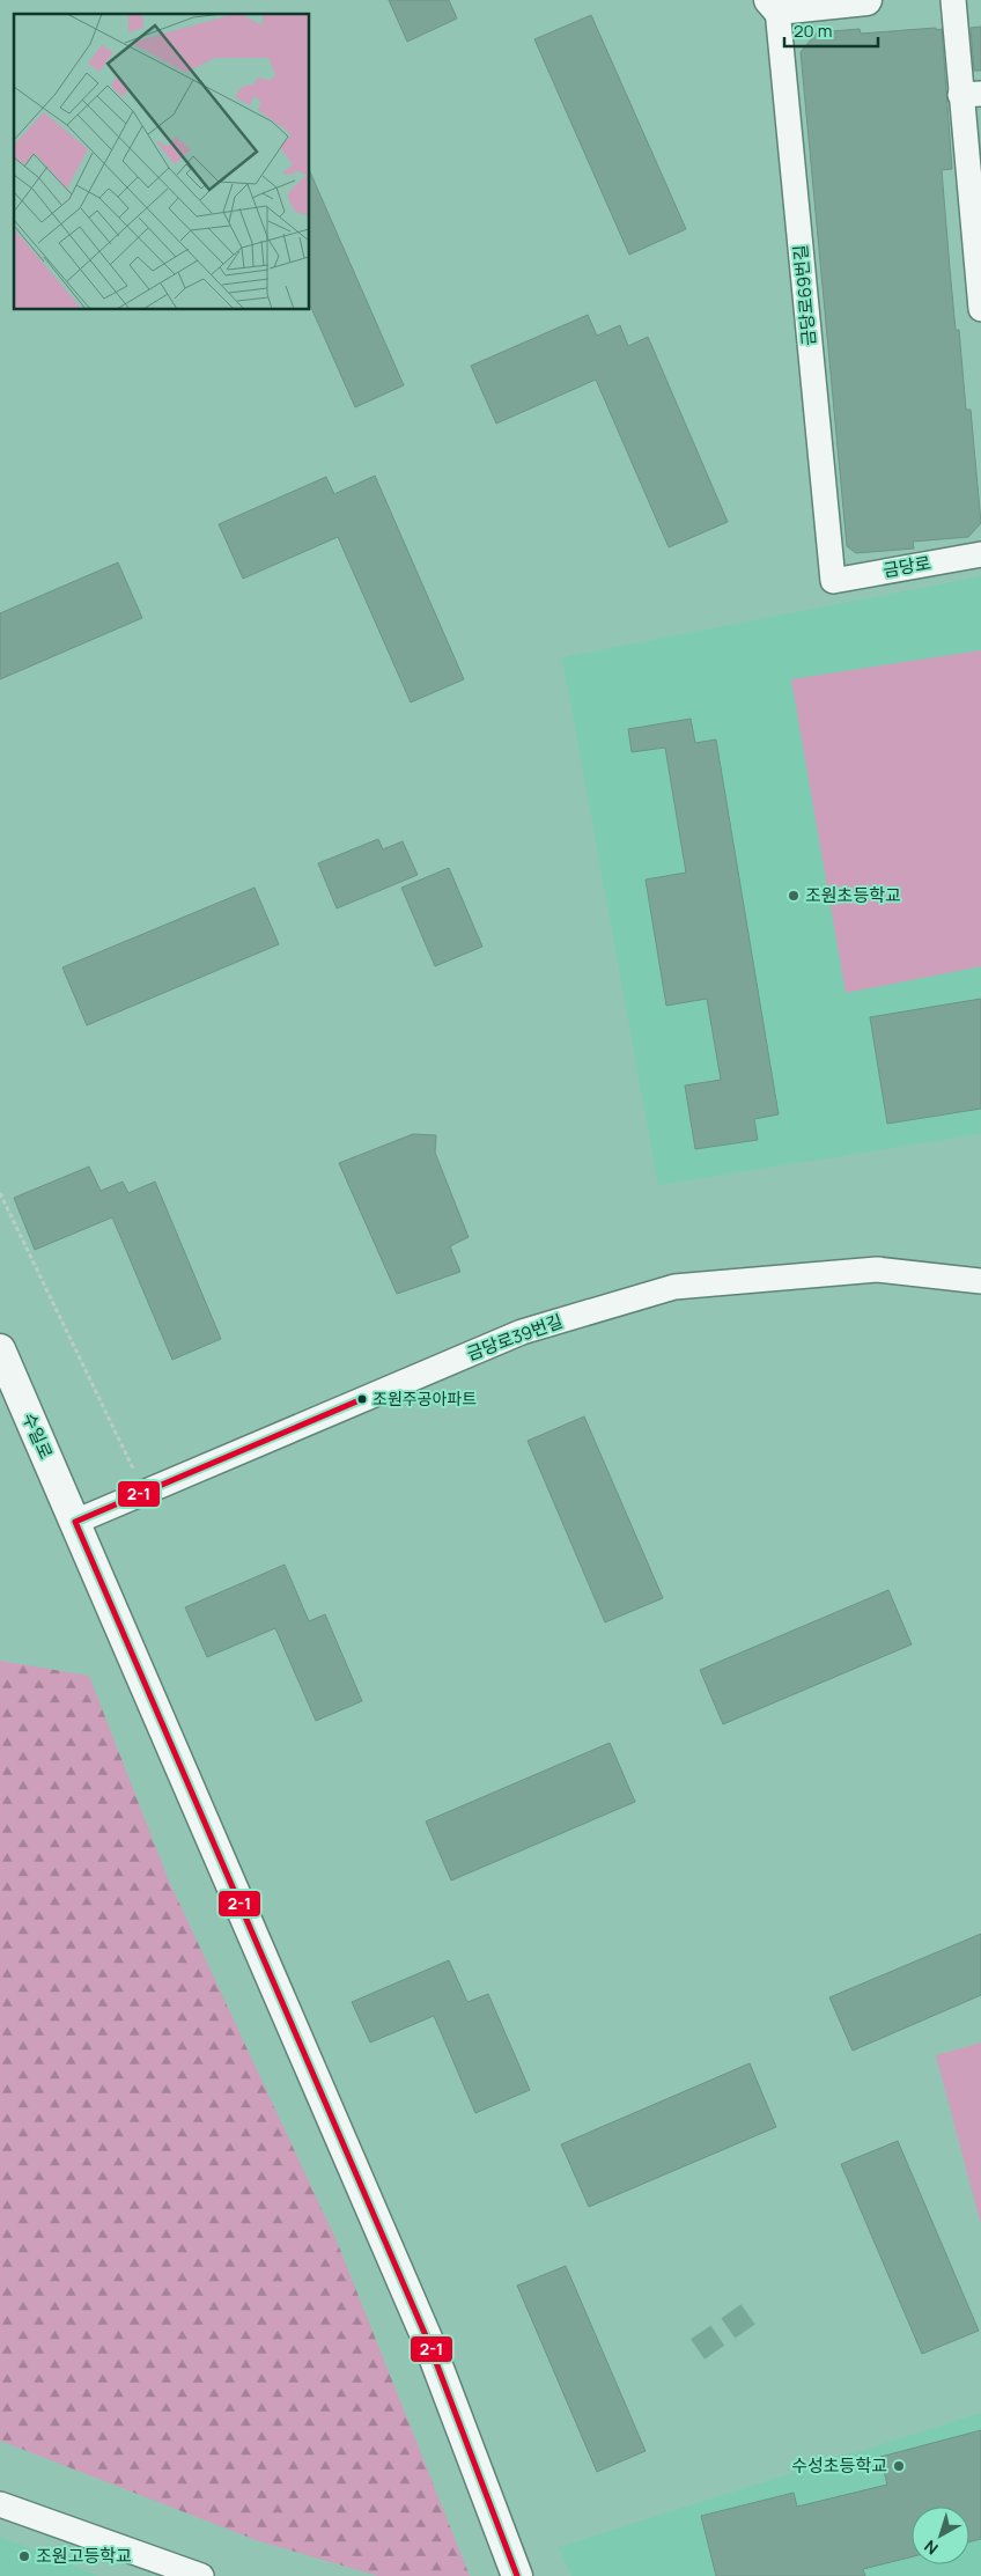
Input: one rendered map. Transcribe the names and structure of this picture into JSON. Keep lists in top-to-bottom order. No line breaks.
{"streets":{"street":["금당로69번길","금당로","금당로39번길","수일로"]},"crossings":[["금당로69번길","금당로"],["금당로39번길","수일로"]],"places":["조원초등학교","조원주공아파트","수성초등학교","조원고등학교"],"lines":["transit line 2-1"],"scale_bar":"20 m","north":"bottom left"}
